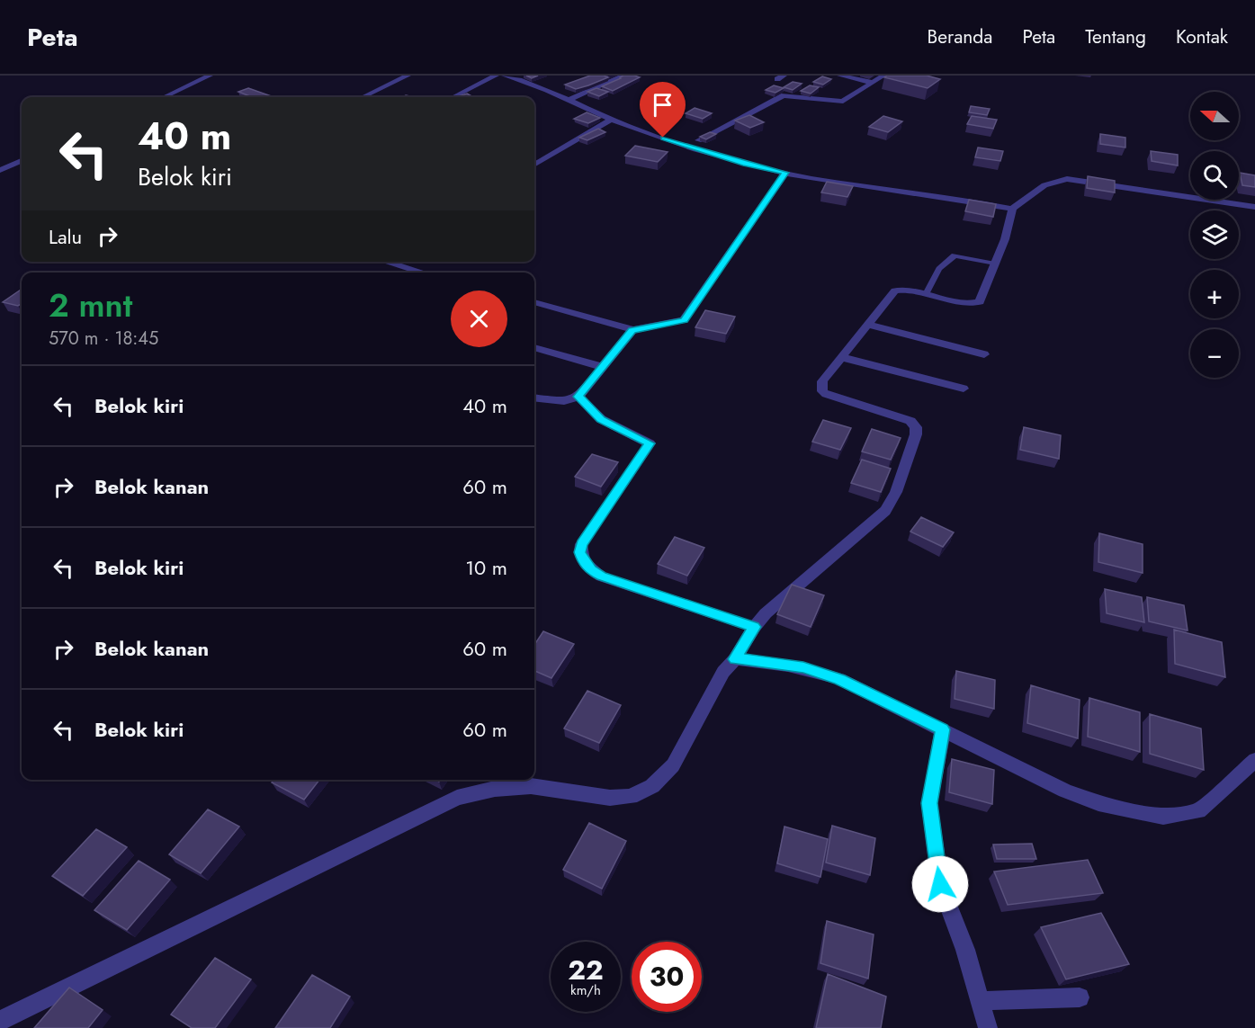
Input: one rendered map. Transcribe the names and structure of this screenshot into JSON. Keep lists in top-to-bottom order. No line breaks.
{"north":"left","page":{"header":"Peta","nav":["Beranda","Peta","Tentang","Kontak"],"map_buttons":["+","−"],"turn":["40 m","Belok kiri"],"then":"Lalu","heading":["2 mnt","570 m · 18:45"],"list":[{"name":"Belok kiri","value":"40 m"},{"name":"Belok kanan","value":"60 m"},{"name":"Belok kiri","value":"10 m"},{"name":"Belok kanan","value":"60 m"},{"name":"Belok kiri","value":"60 m"}],"speed":"22 km/h","limit":"30"}}
